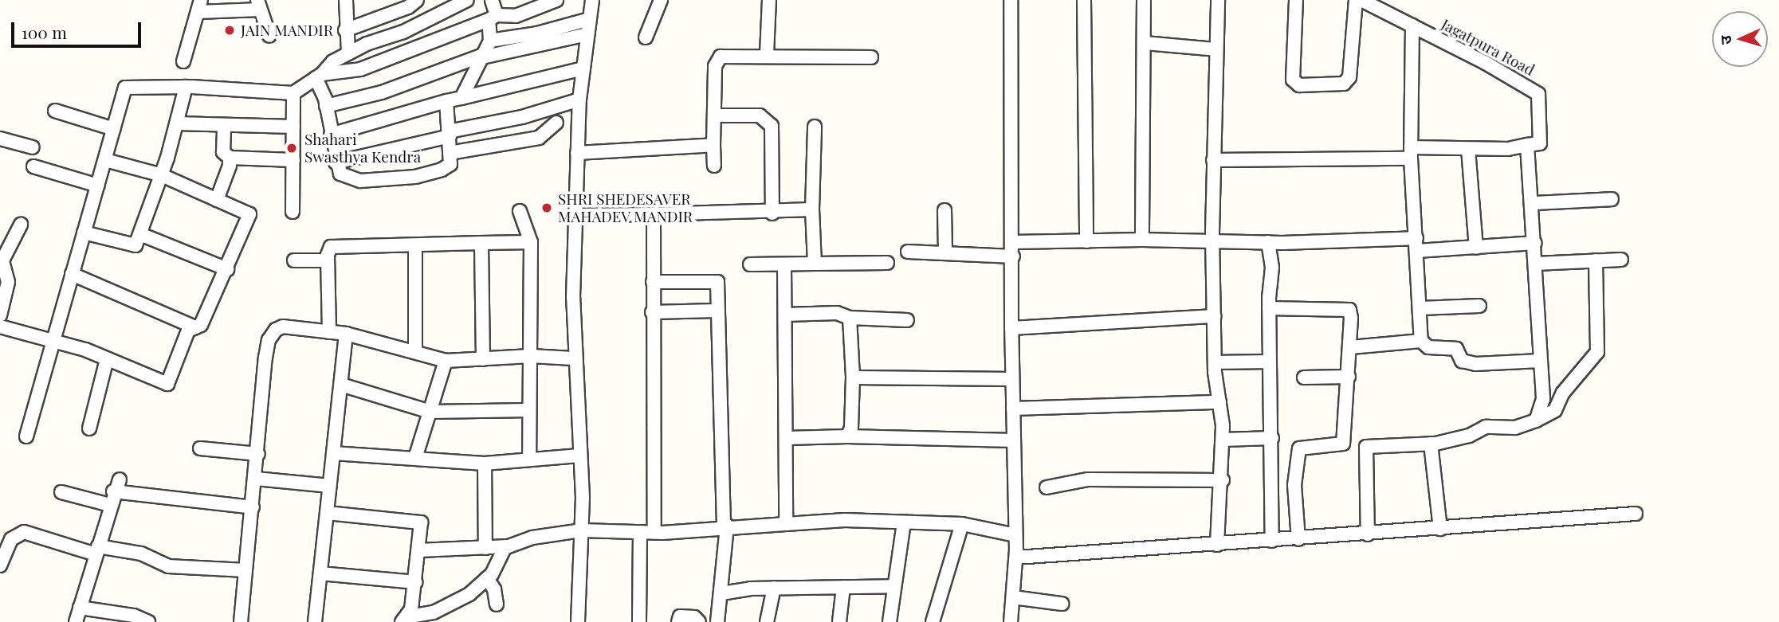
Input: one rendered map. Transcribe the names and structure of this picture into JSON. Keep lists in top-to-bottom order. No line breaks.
{"streets":{"street":["Jagatpura Road"]},"places":["JAIN MANDIR","Shahari Swasthya Kendra","SHRI SHEDESAVER MAHADEV MANDIR"],"scale_bar":"100 m","north":"left"}
